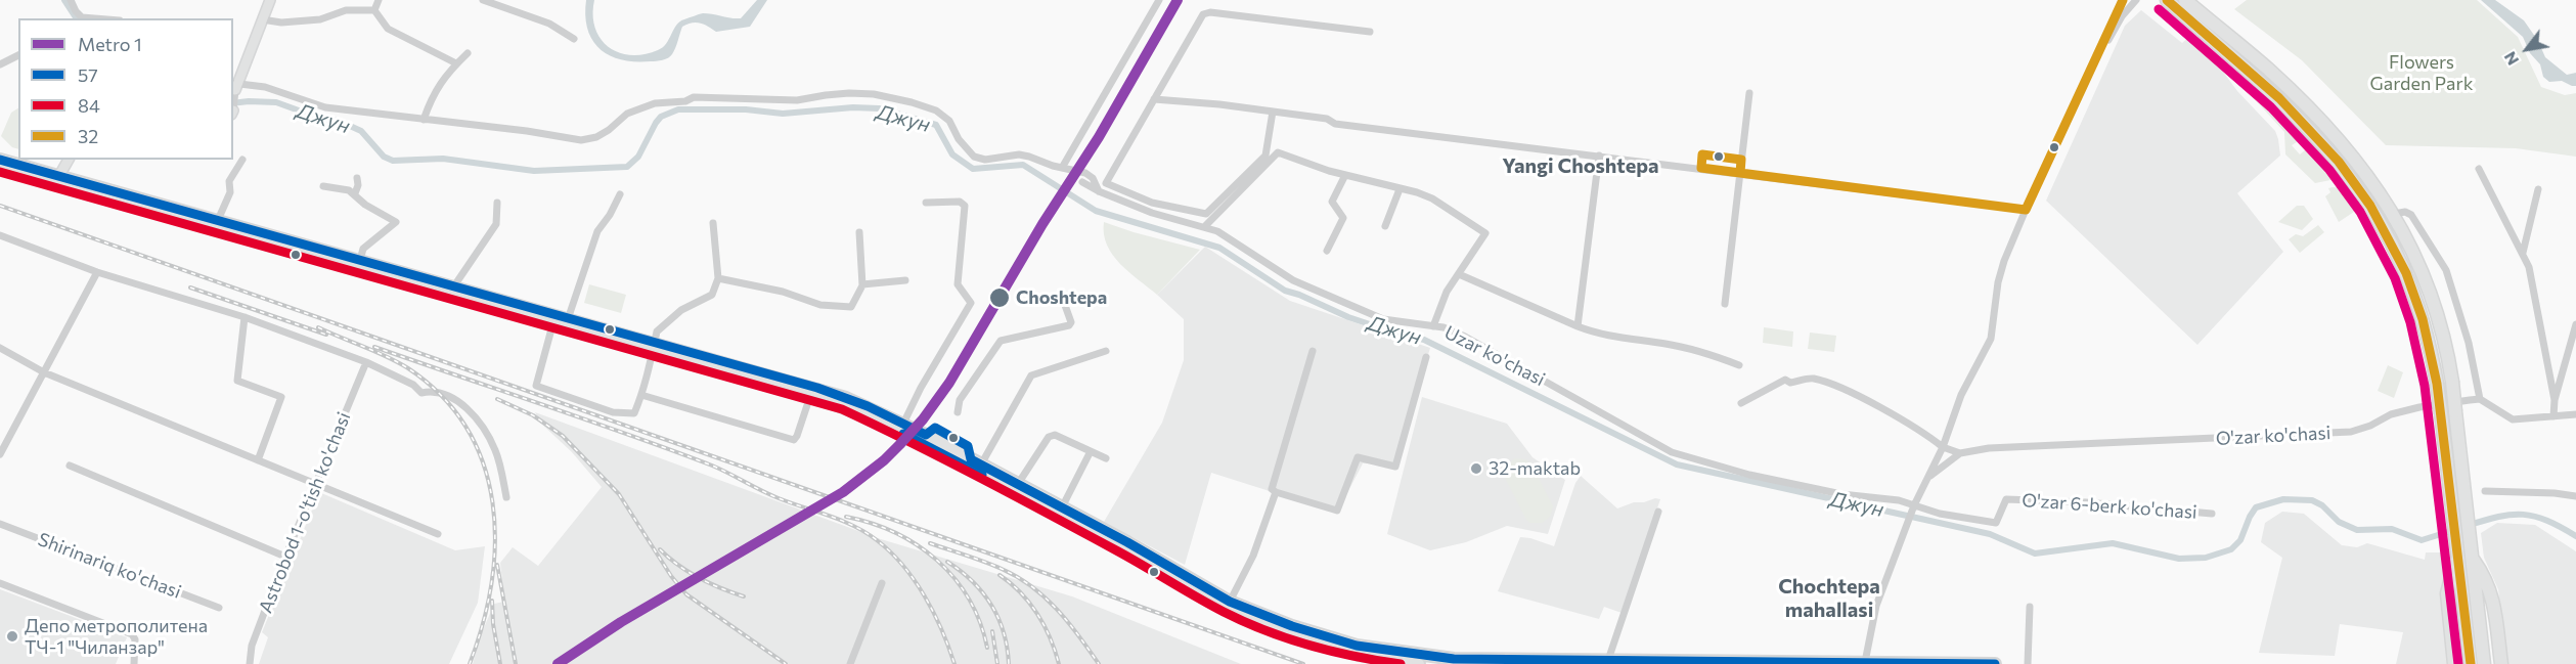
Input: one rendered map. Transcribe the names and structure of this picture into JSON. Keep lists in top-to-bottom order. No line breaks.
{"streets":{"street":["Uzar ko'chasi","O'zar ko'chasi","O'zar 6-berk ko'chasi","Astrobod 1-o'tish ko'chasi","Shirinariq ko'chasi"]},"crossings":[["Uzar ko'chasi","O'zar 6-berk ko'chasi"]],"districts":["Yangi Choshtepa","Chochtepa mahallasi"],"water":["Джун"],"parks":["Flowers Garden Park"],"places":["Choshtepa","32-maktab","Депо метрополитена ТЧ-1 \"Чиланзар\""],"lines":["metro line 1","transit line 32","transit line 57","transit line 84"],"legend":["Metro 1","57","84","32"],"north":"bottom left"}
